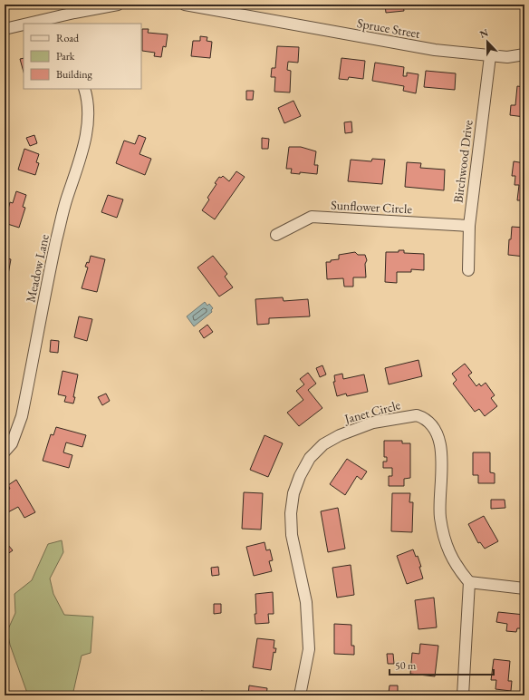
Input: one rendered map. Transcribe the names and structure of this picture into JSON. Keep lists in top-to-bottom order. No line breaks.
{"streets":{"street":["Spruce Street","Birchwood Drive","Sunflower Circle","Meadow Lane","Janet Circle"]},"crossings":[["Spruce Street","Birchwood Drive"],["Birchwood Drive","Sunflower Circle"]],"legend":["Road","Park","Building"],"scale_bar":"50 m","north":"top"}
